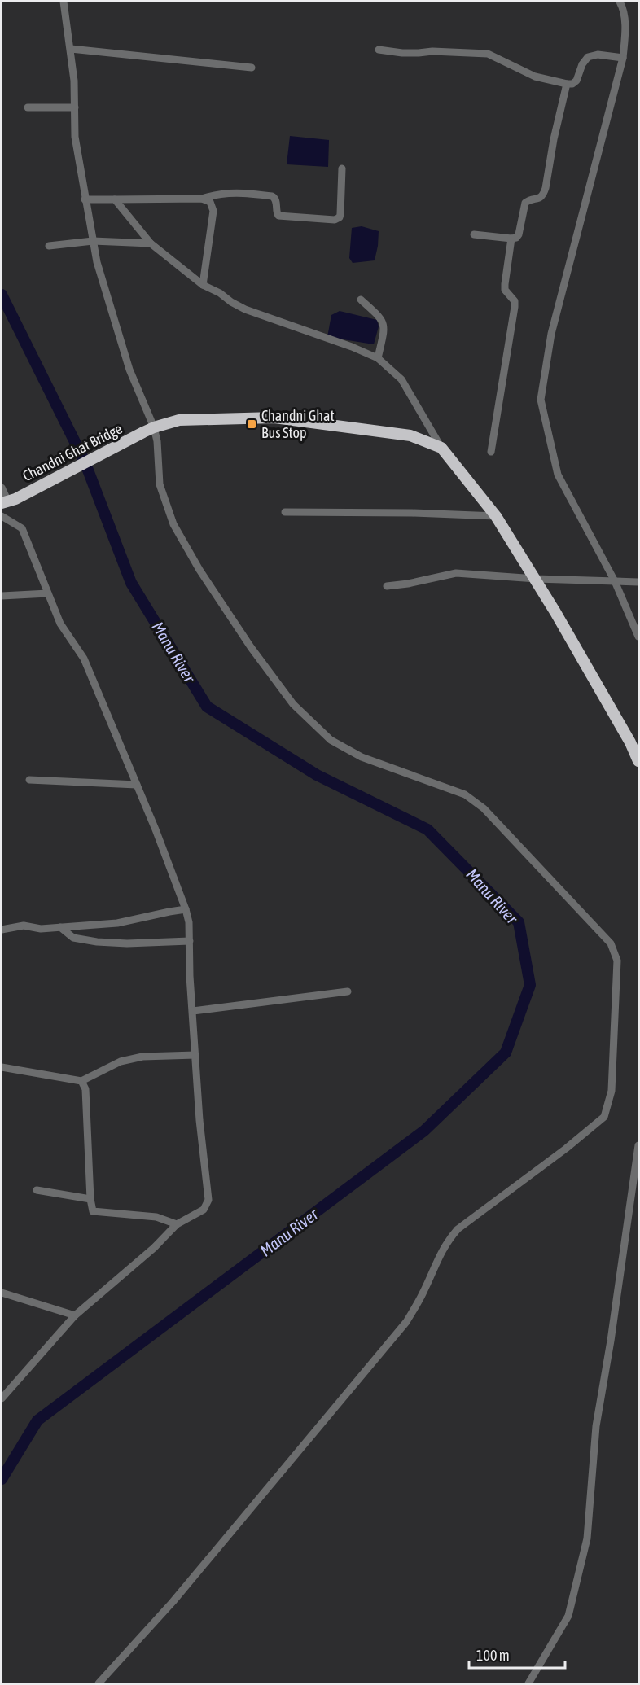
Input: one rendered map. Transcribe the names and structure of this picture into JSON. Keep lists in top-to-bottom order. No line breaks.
{"streets":{"highway":["Chandni Ghat Bridge"]},"water":["Manu River"],"places":{"transit":["Chandni Ghat Bus Stop"]},"scale_bar":"100 m"}
